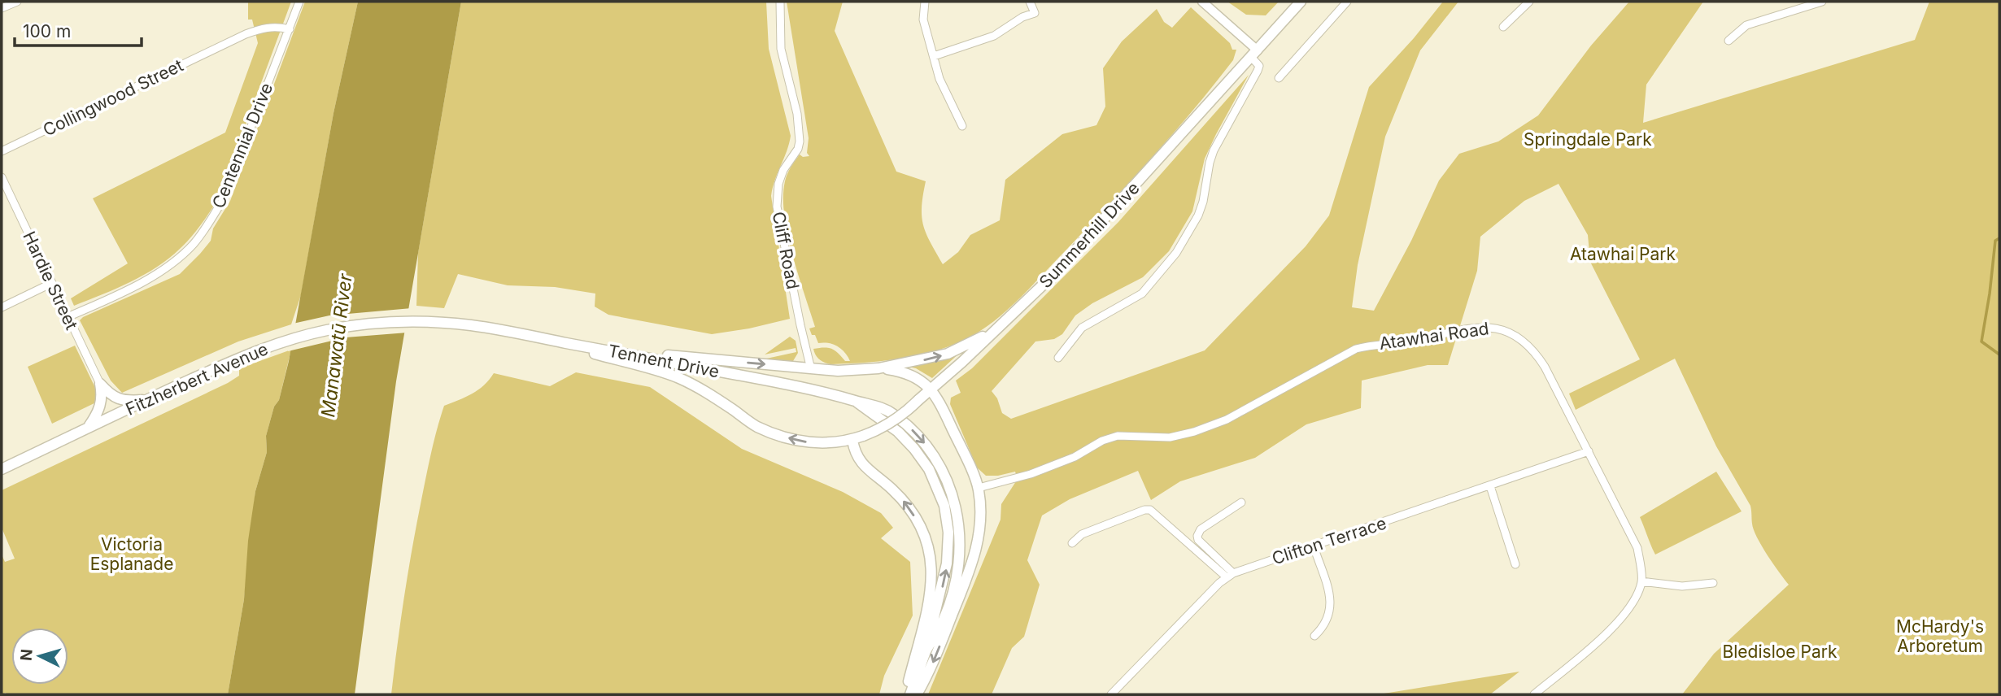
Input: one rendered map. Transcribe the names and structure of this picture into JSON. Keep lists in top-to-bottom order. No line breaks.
{"streets":{"main road":["Summerhill Drive","Tennent Drive","Fitzherbert Avenue"],"street":["Collingwood Street","Centennial Drive","Cliff Road","Hardie Street","Atawhai Road","Clifton Terrace"]},"crossings":[["Collingwood Street","Centennial Drive"],["Centennial Drive","Hardie Street"],["Summerhill Drive","Tennent Drive"],["Atawhai Road","Clifton Terrace"],["Tennent Drive","Fitzherbert Avenue"]],"water":["Manawatū River"],"parks":["Springdale Park","Atawhai Park","Victoria Esplanade","McHardy's Arboretum","Bledisloe Park"],"scale_bar":"100 m","north":"left"}
